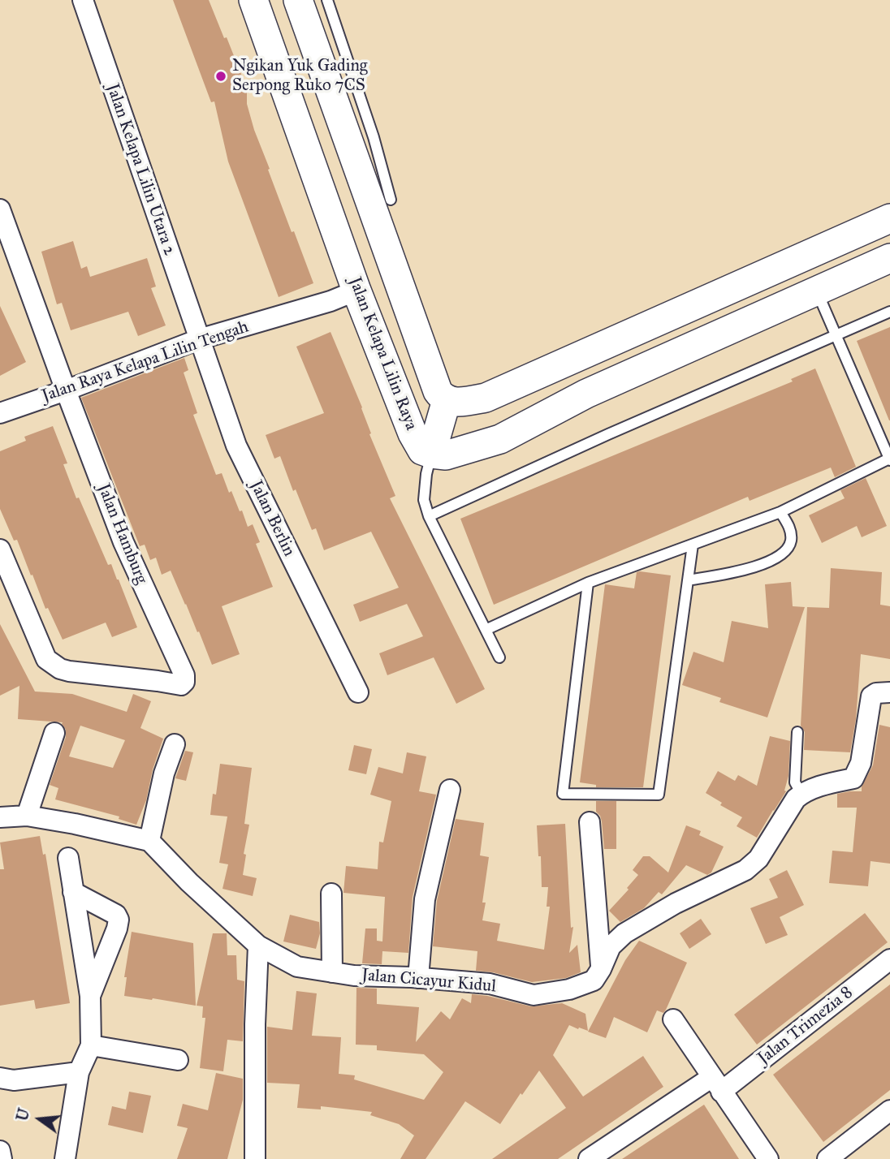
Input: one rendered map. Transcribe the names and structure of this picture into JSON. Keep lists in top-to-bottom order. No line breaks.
{"streets":{"street":["Jalan Kelapa Lilin Utara 2","Jalan Kelapa Lilin Raya","Jalan Raya Kelapa Lilin Tengah","Jalan Berlin","Jalan Hamburg","Jalan Cicayur Kidul","Jalan Trimezia 8"]},"crossings":[["Jalan Kelapa Lilin Utara 2","Jalan Raya Kelapa Lilin Tengah"],["Jalan Kelapa Lilin Utara 2","Jalan Berlin"],["Jalan Kelapa Lilin Raya","Jalan Raya Kelapa Lilin Tengah"],["Jalan Raya Kelapa Lilin Tengah","Jalan Berlin"],["Jalan Raya Kelapa Lilin Tengah","Jalan Hamburg"]],"places":["Ngikan Yuk Gading Serpong Ruko 7CS"],"north":"left"}
